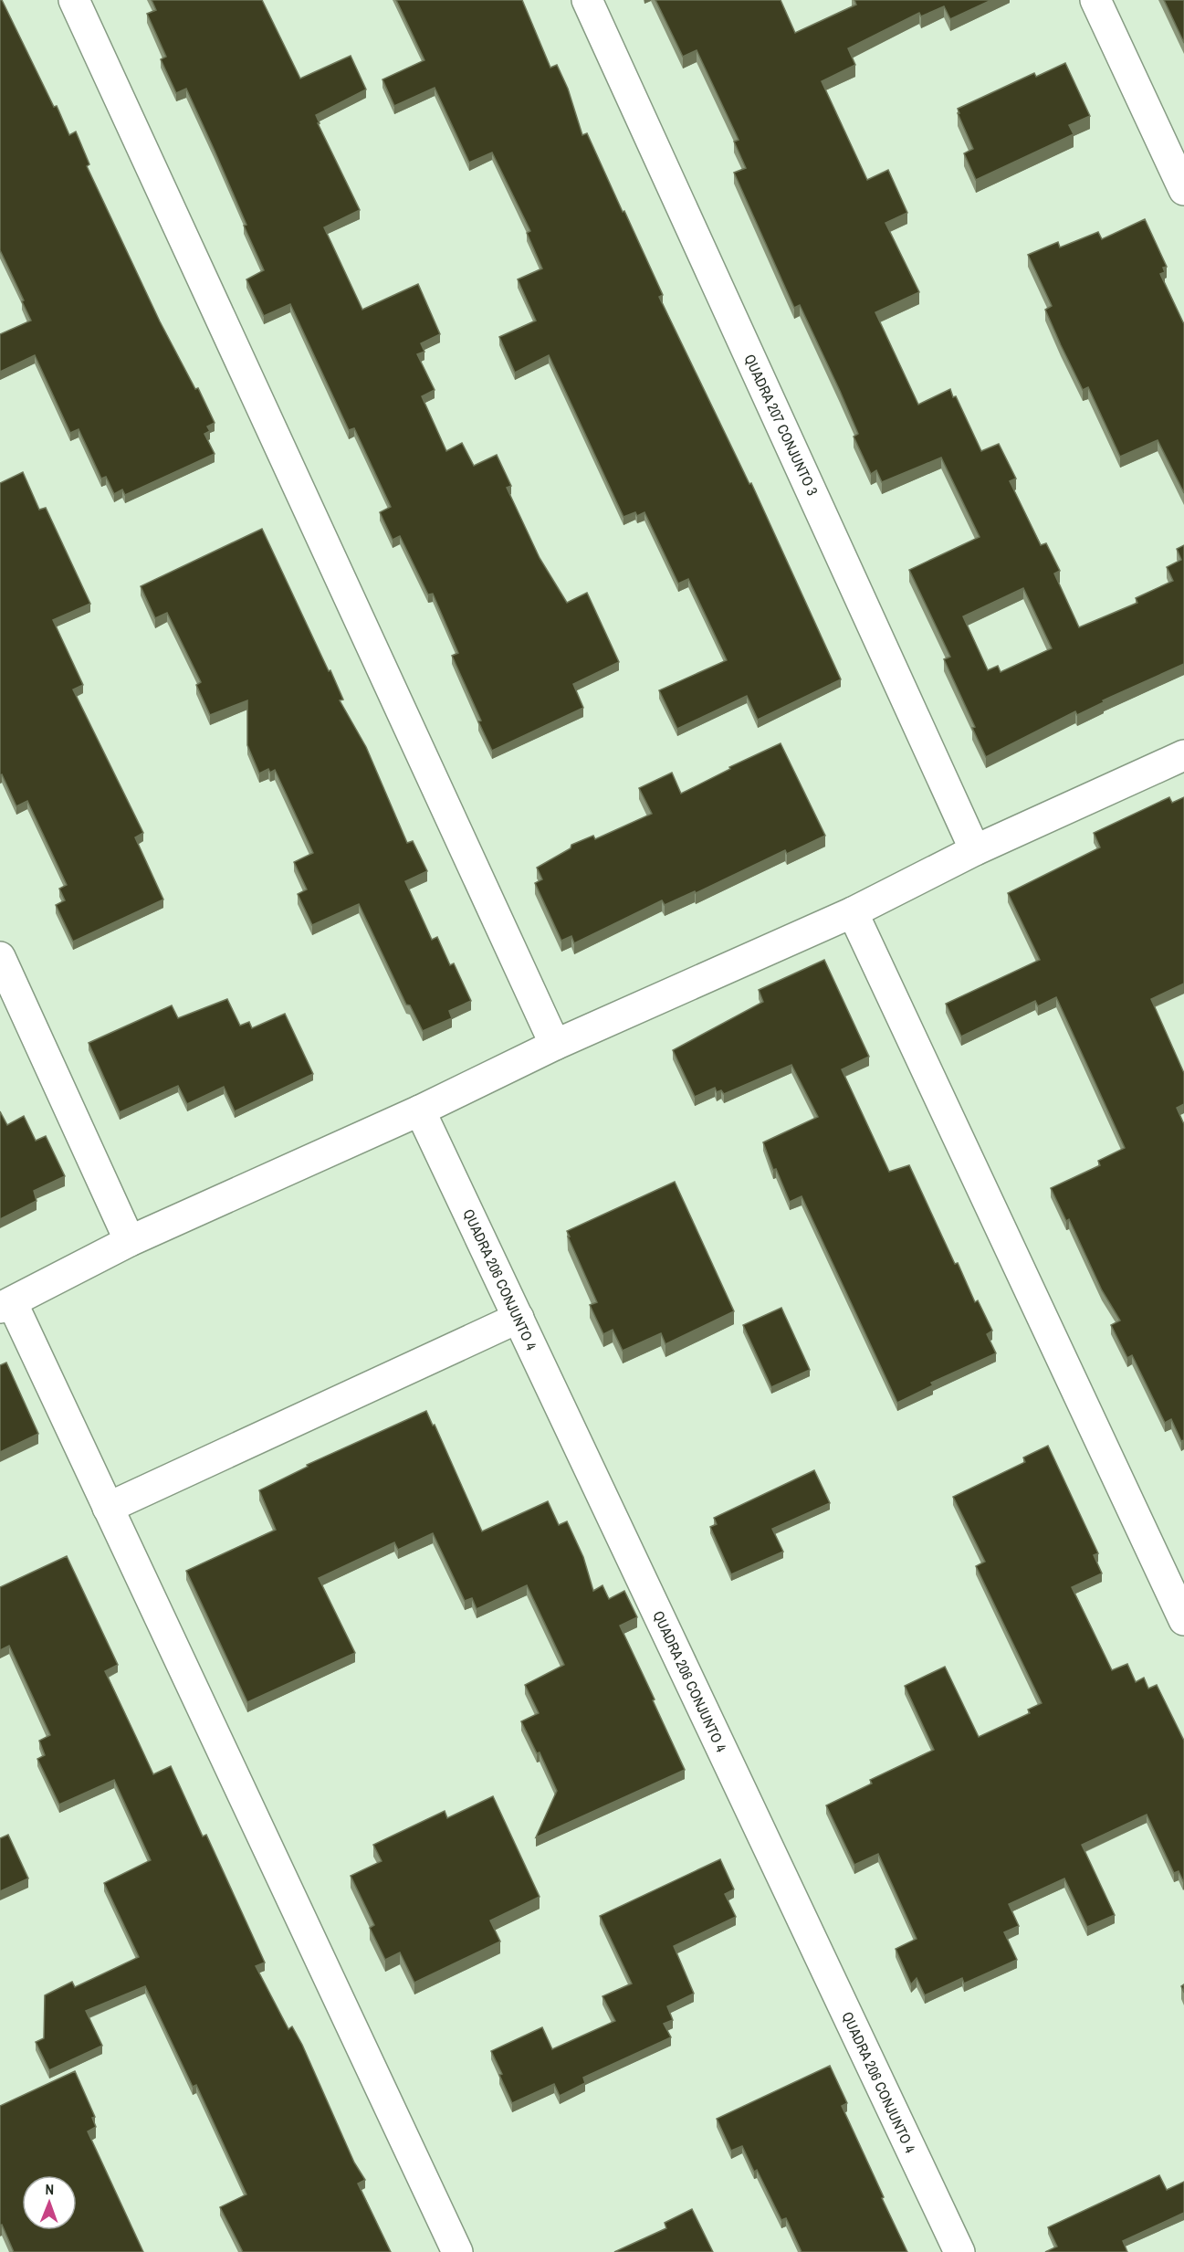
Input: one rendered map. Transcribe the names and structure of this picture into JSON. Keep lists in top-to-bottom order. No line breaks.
{"streets":{"street":["QUADRA 207 CONJUNTO 3","QUADRA 206 CONJUNTO 4"]},"north":"top"}
